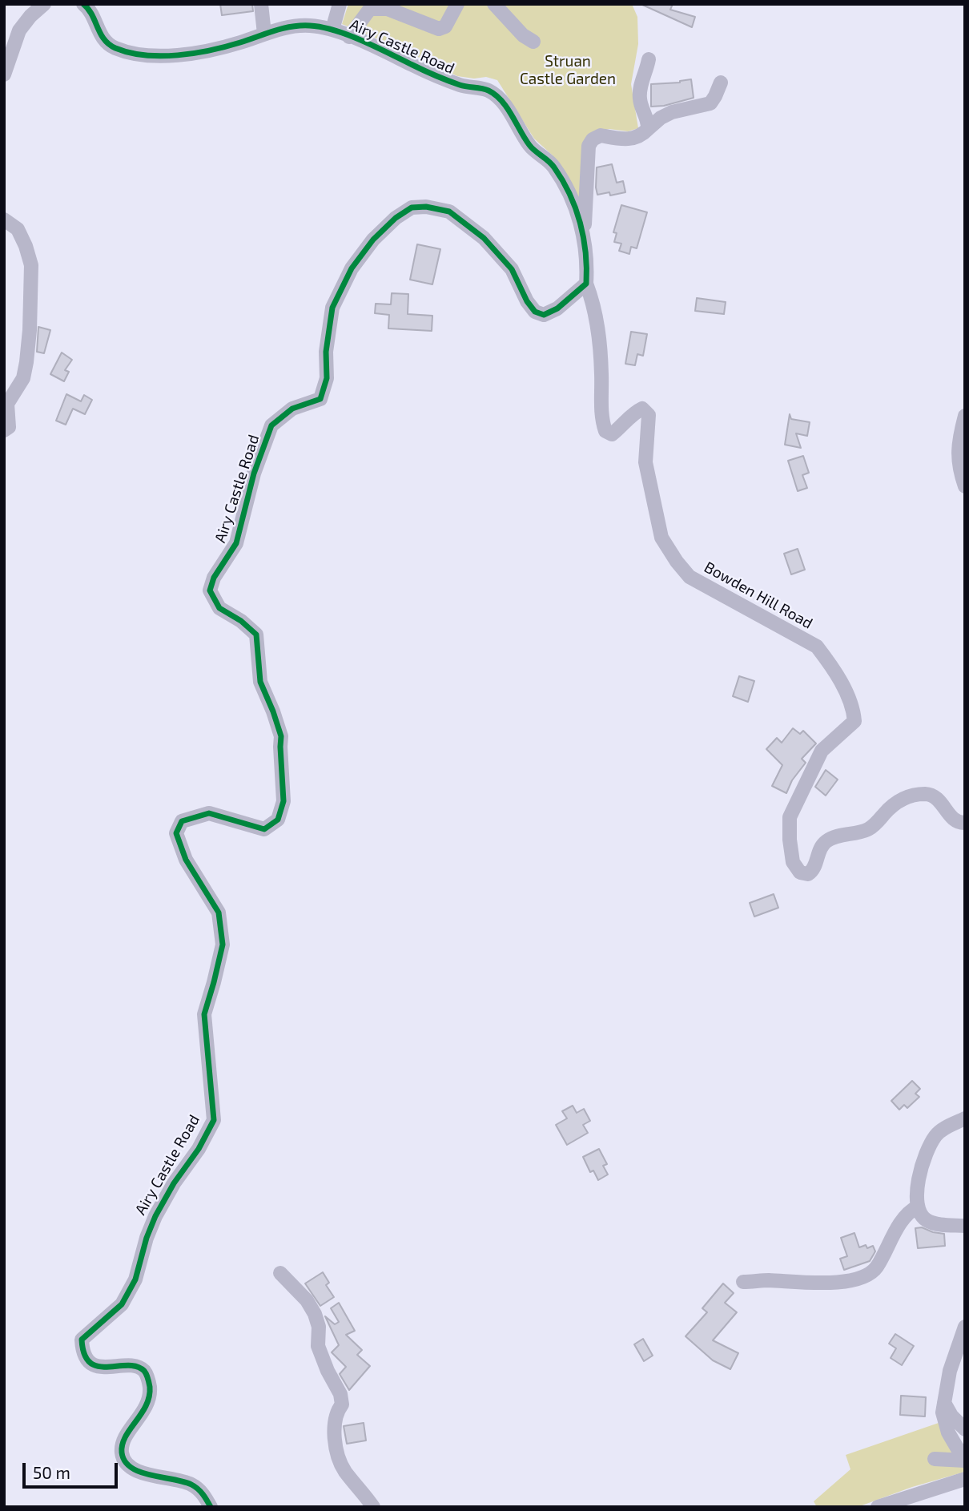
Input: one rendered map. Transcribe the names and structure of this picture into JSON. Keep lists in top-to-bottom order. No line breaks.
{"streets":{"street":["Airy Castle Road","Bowden Hill Road"]},"crossings":[["Airy Castle Road","Bowden Hill Road"]],"parks":["Struan Castle Garden"],"scale_bar":"50 m"}
